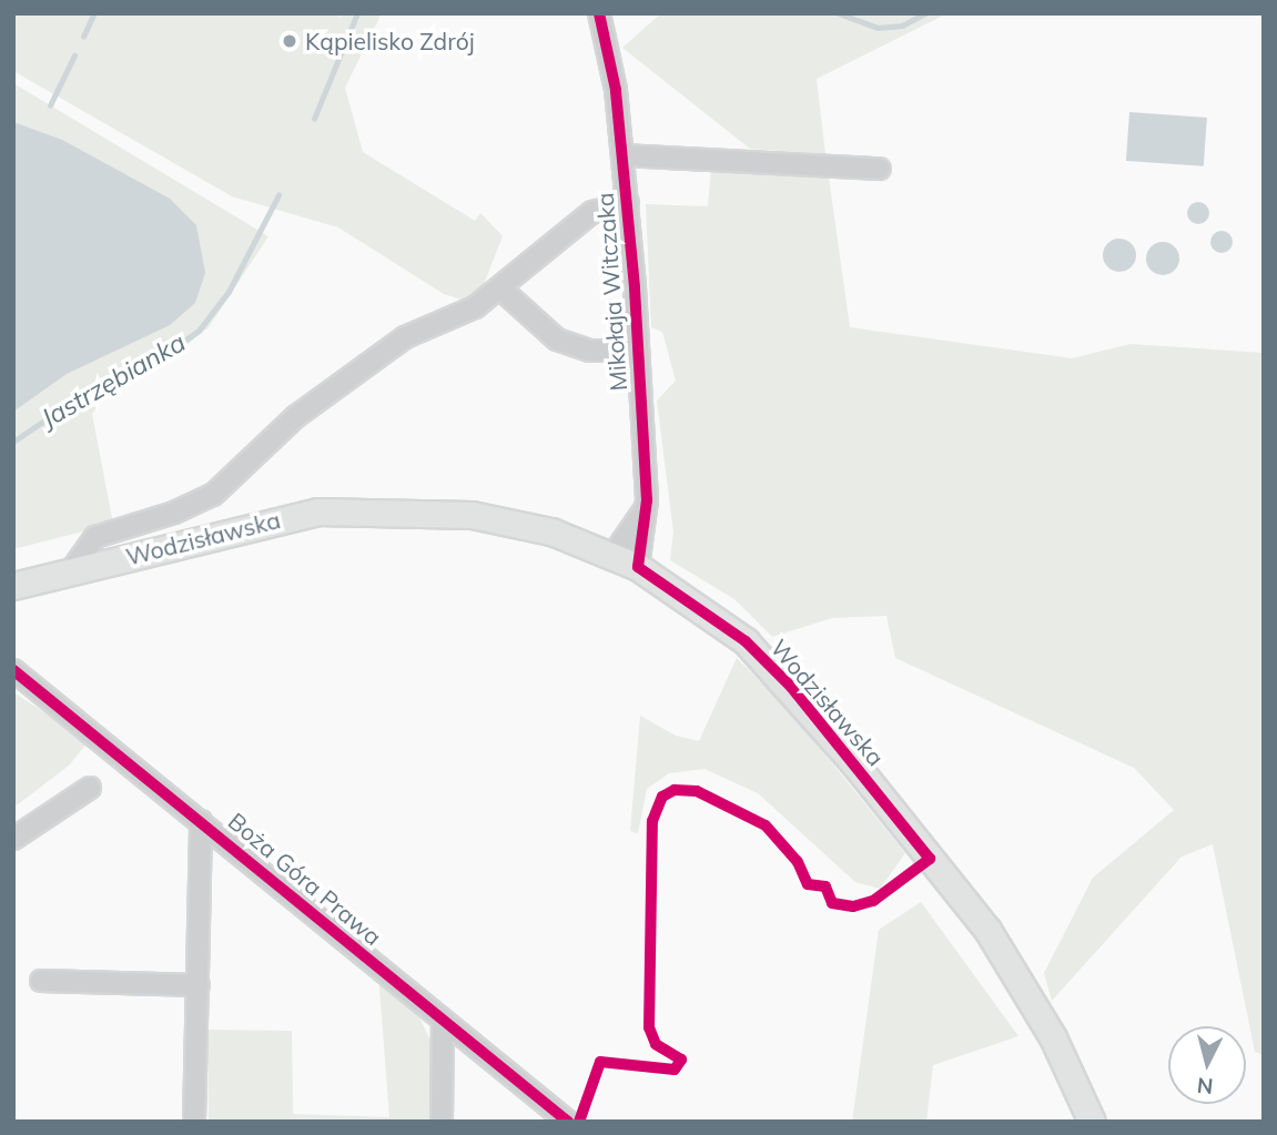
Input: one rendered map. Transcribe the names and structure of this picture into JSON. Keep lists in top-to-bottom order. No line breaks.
{"streets":{"main road":["Wodzisławska"],"street":["Mikołaja Witczaka","Boża Góra Prawa"]},"crossings":[["Mikołaja Witczaka","Wodzisławska"]],"water":["Jastrzębianka"],"places":["Kąpielisko Zdrój"],"north":"bottom"}
